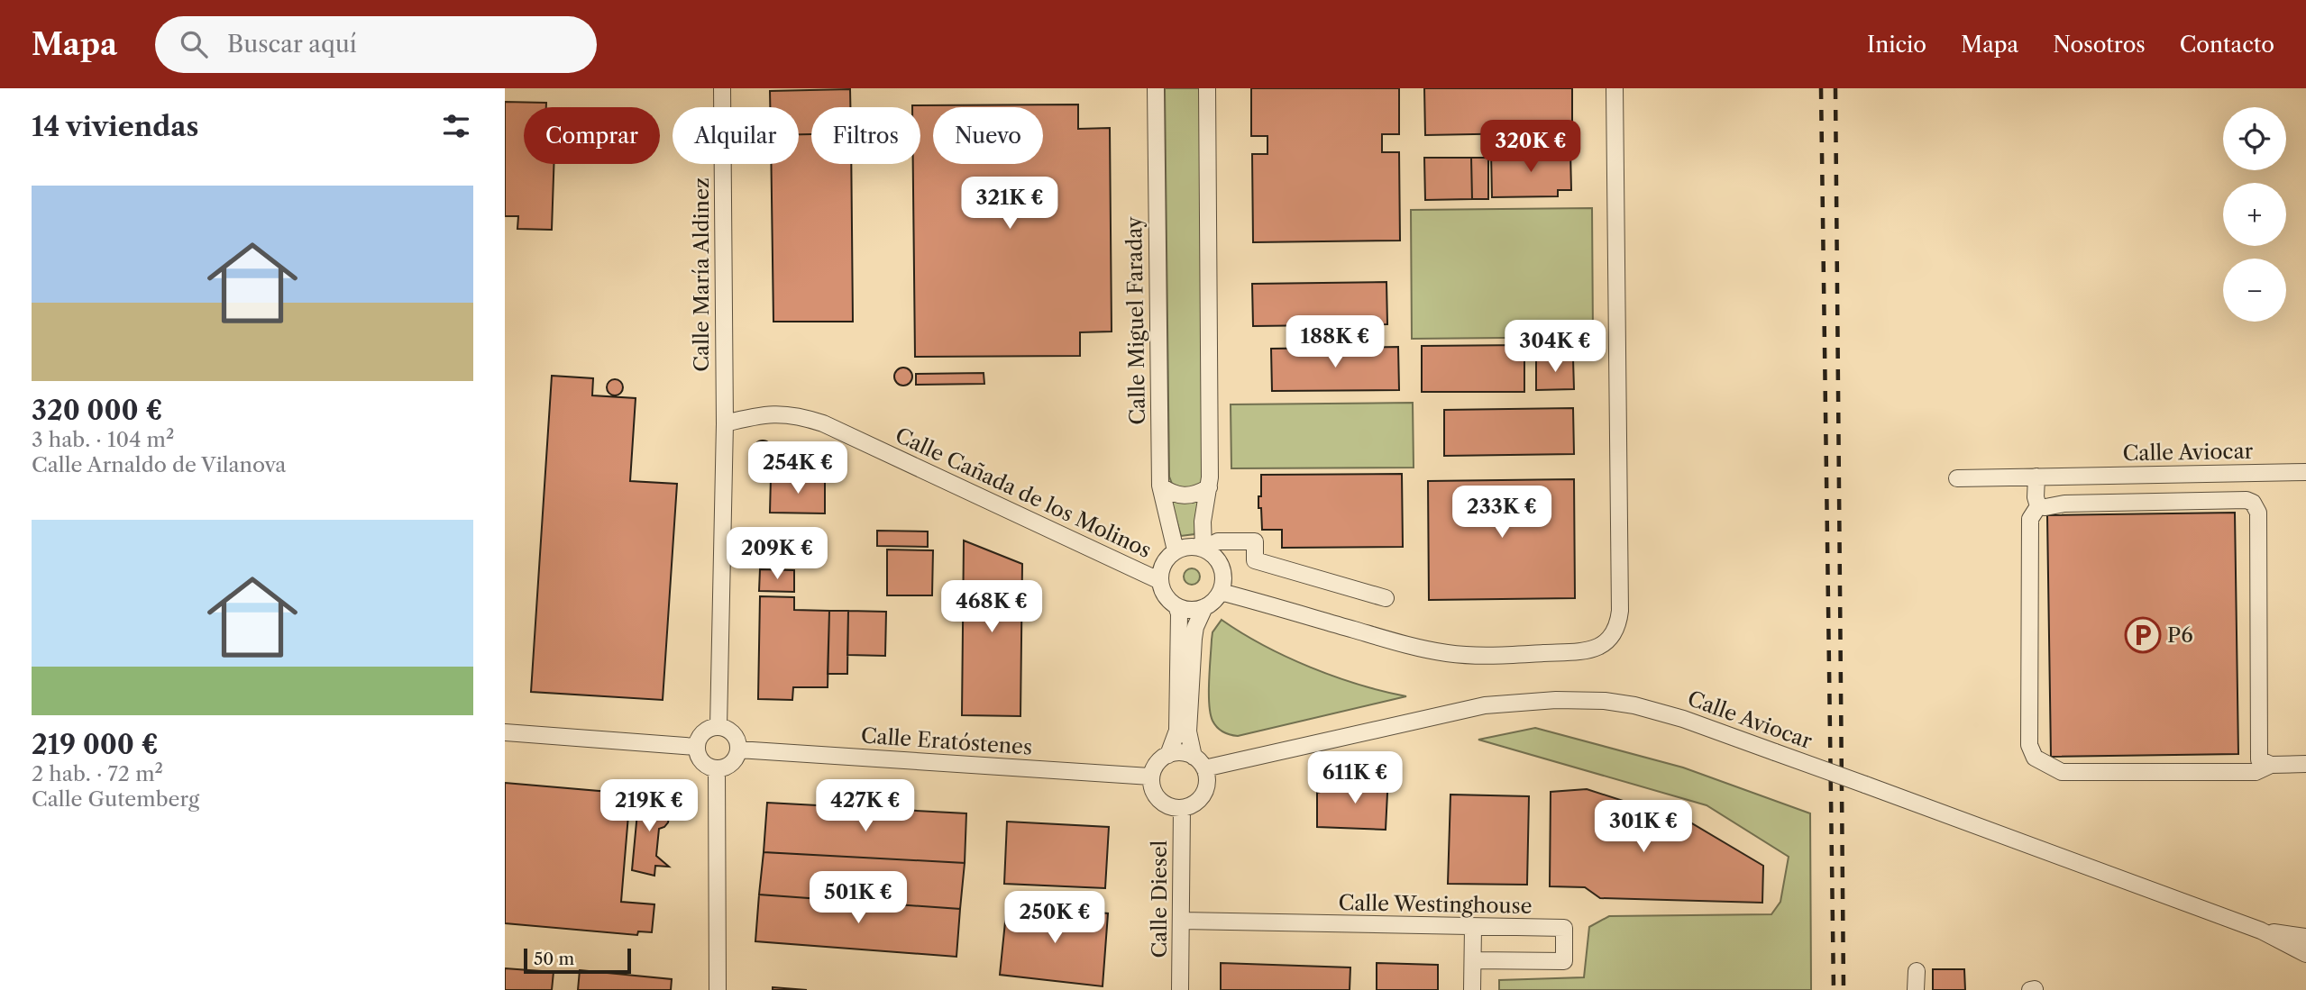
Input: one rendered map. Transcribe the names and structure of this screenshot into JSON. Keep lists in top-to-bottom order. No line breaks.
{"streets":{"street":["Calle María Aldinez","Calle Miguel Faraday","Calle Aviocar","Calle Cañada de los Molinos","Calle Eratóstenes","Calle Diesel","Calle Westinghouse"]},"crossings":[["Calle María Aldinez","Calle Cañada de los Molinos"],["Calle María Aldinez","Calle Eratóstenes"],["Calle Miguel Faraday","Calle Cañada de los Molinos"],["Calle Aviocar","Calle Eratóstenes"],["Calle Aviocar","Calle Diesel"],["Calle Eratóstenes","Calle Diesel"],["Calle Diesel","Calle Westinghouse"]],"places":{"parking":["P6"]},"scale_bar":"50 m","page":{"header":"Mapa","search":"Buscar aquí","nav":["Inicio","Mapa","Nosotros","Contacto"],"heading":"14 viviendas","map_buttons":["+","−"],"chip":["Comprar","Alquilar","Filtros","Nuevo"],"price":["320K €","321K €","188K €","304K €","254K €","233K €","209K €","468K €","611K €","219K €","427K €","301K €","501K €","250K €"],"list":[{"name":"320 000 €","note":"3 hab. · 104 m² · Calle Arnaldo de Vilanova"},{"name":"219 000 €","note":"2 hab. · 72 m² · Calle Gutemberg"}],"scale":"50 m"}}
